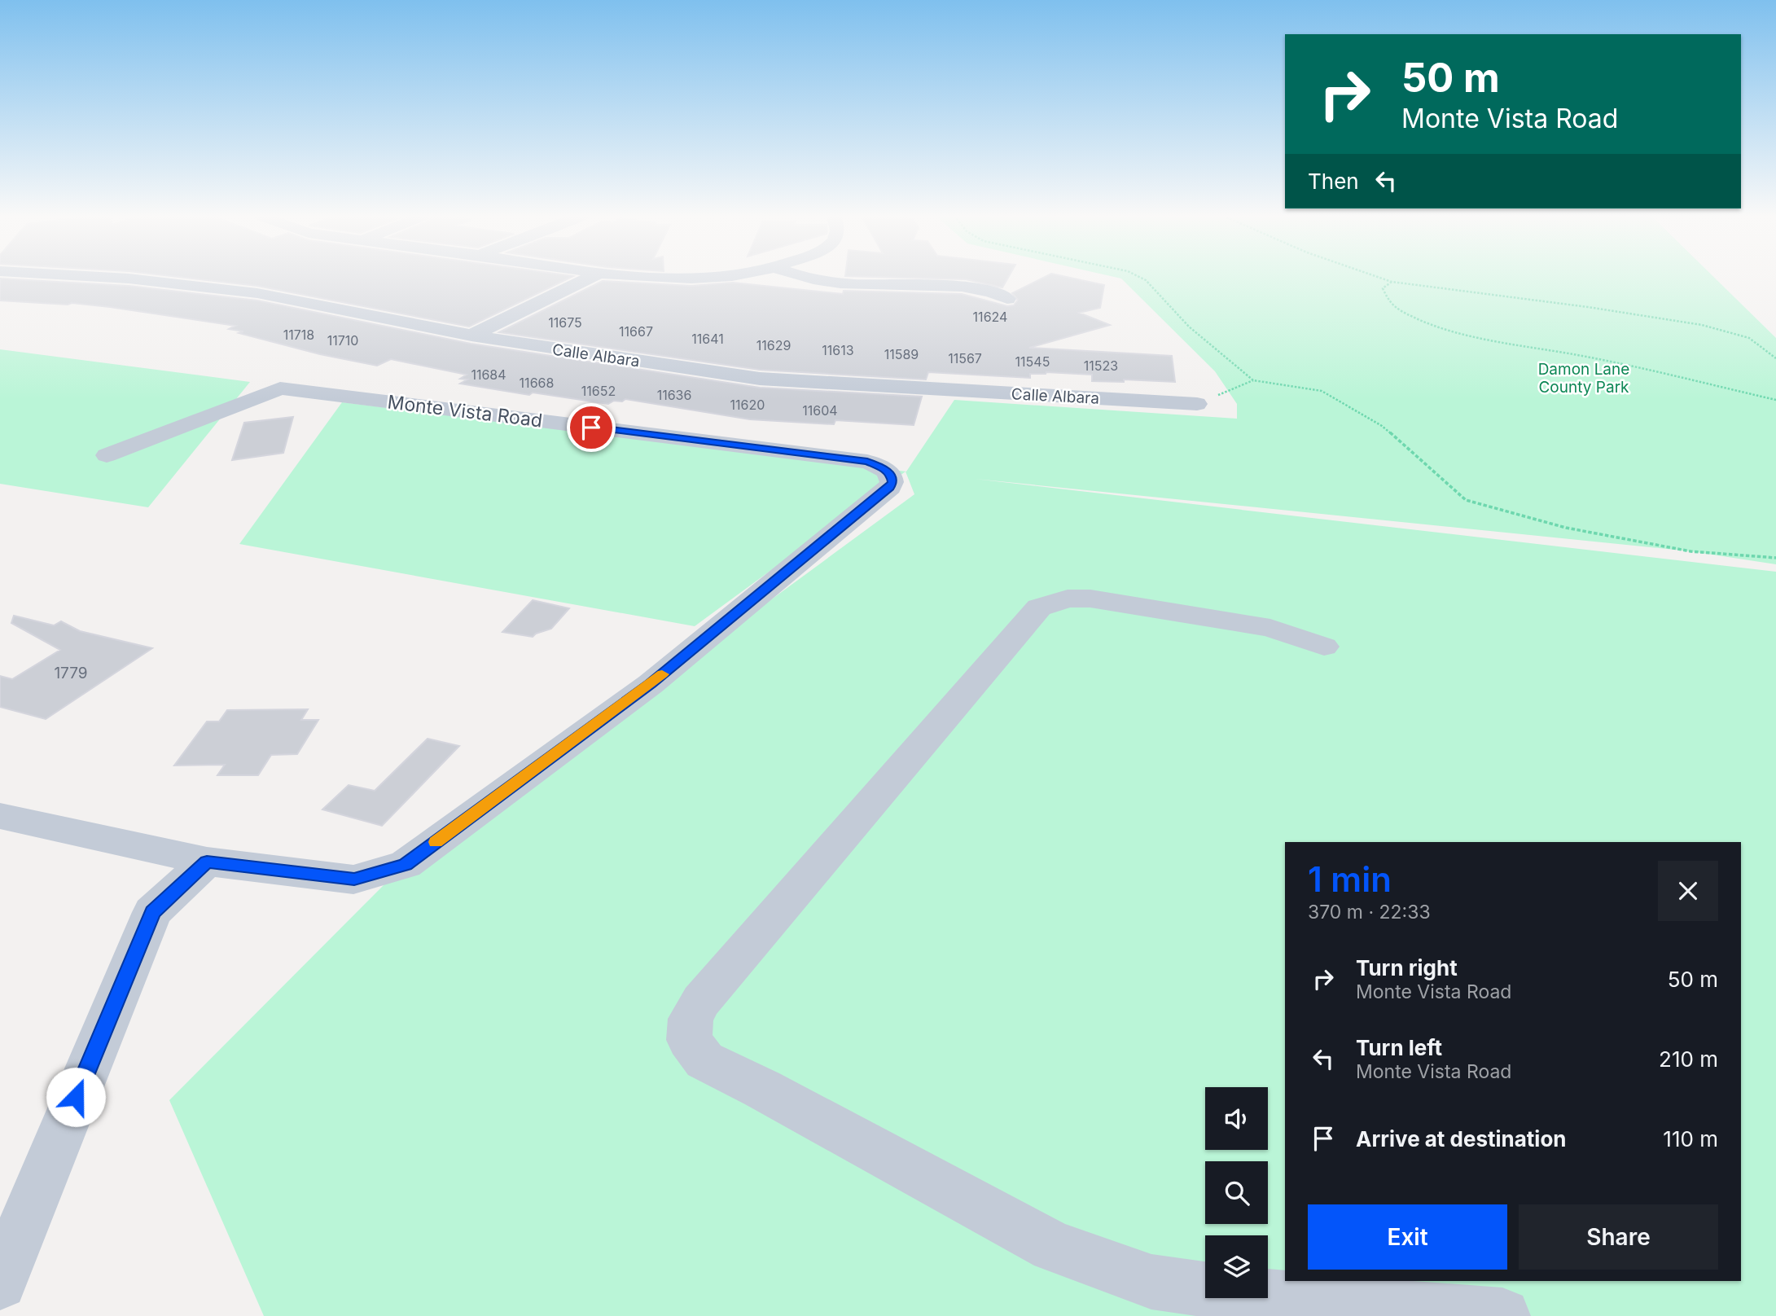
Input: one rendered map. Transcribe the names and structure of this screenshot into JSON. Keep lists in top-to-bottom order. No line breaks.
{"streets":{"street":["Calle Albara","Monte Vista Road"]},"parks":["Damon Lane County Park"],"house_numbers":["11624","11675","11667","11718","11641","11710","11629","11613","11589","11567","11545","11523","11684","11668","11652","11636","11620","11604","1779"],"page":{"turn":["50 m","Monte Vista Road"],"then":"Then","heading":["1 min","370 m · 22:33"],"list":[{"name":"Turn right","note":"Monte Vista Road","value":"50 m"},{"name":"Turn left","note":"Monte Vista Road","value":"210 m"},{"name":"Arrive at destination","value":"110 m"}],"buttons":["Exit","Share"]}}
